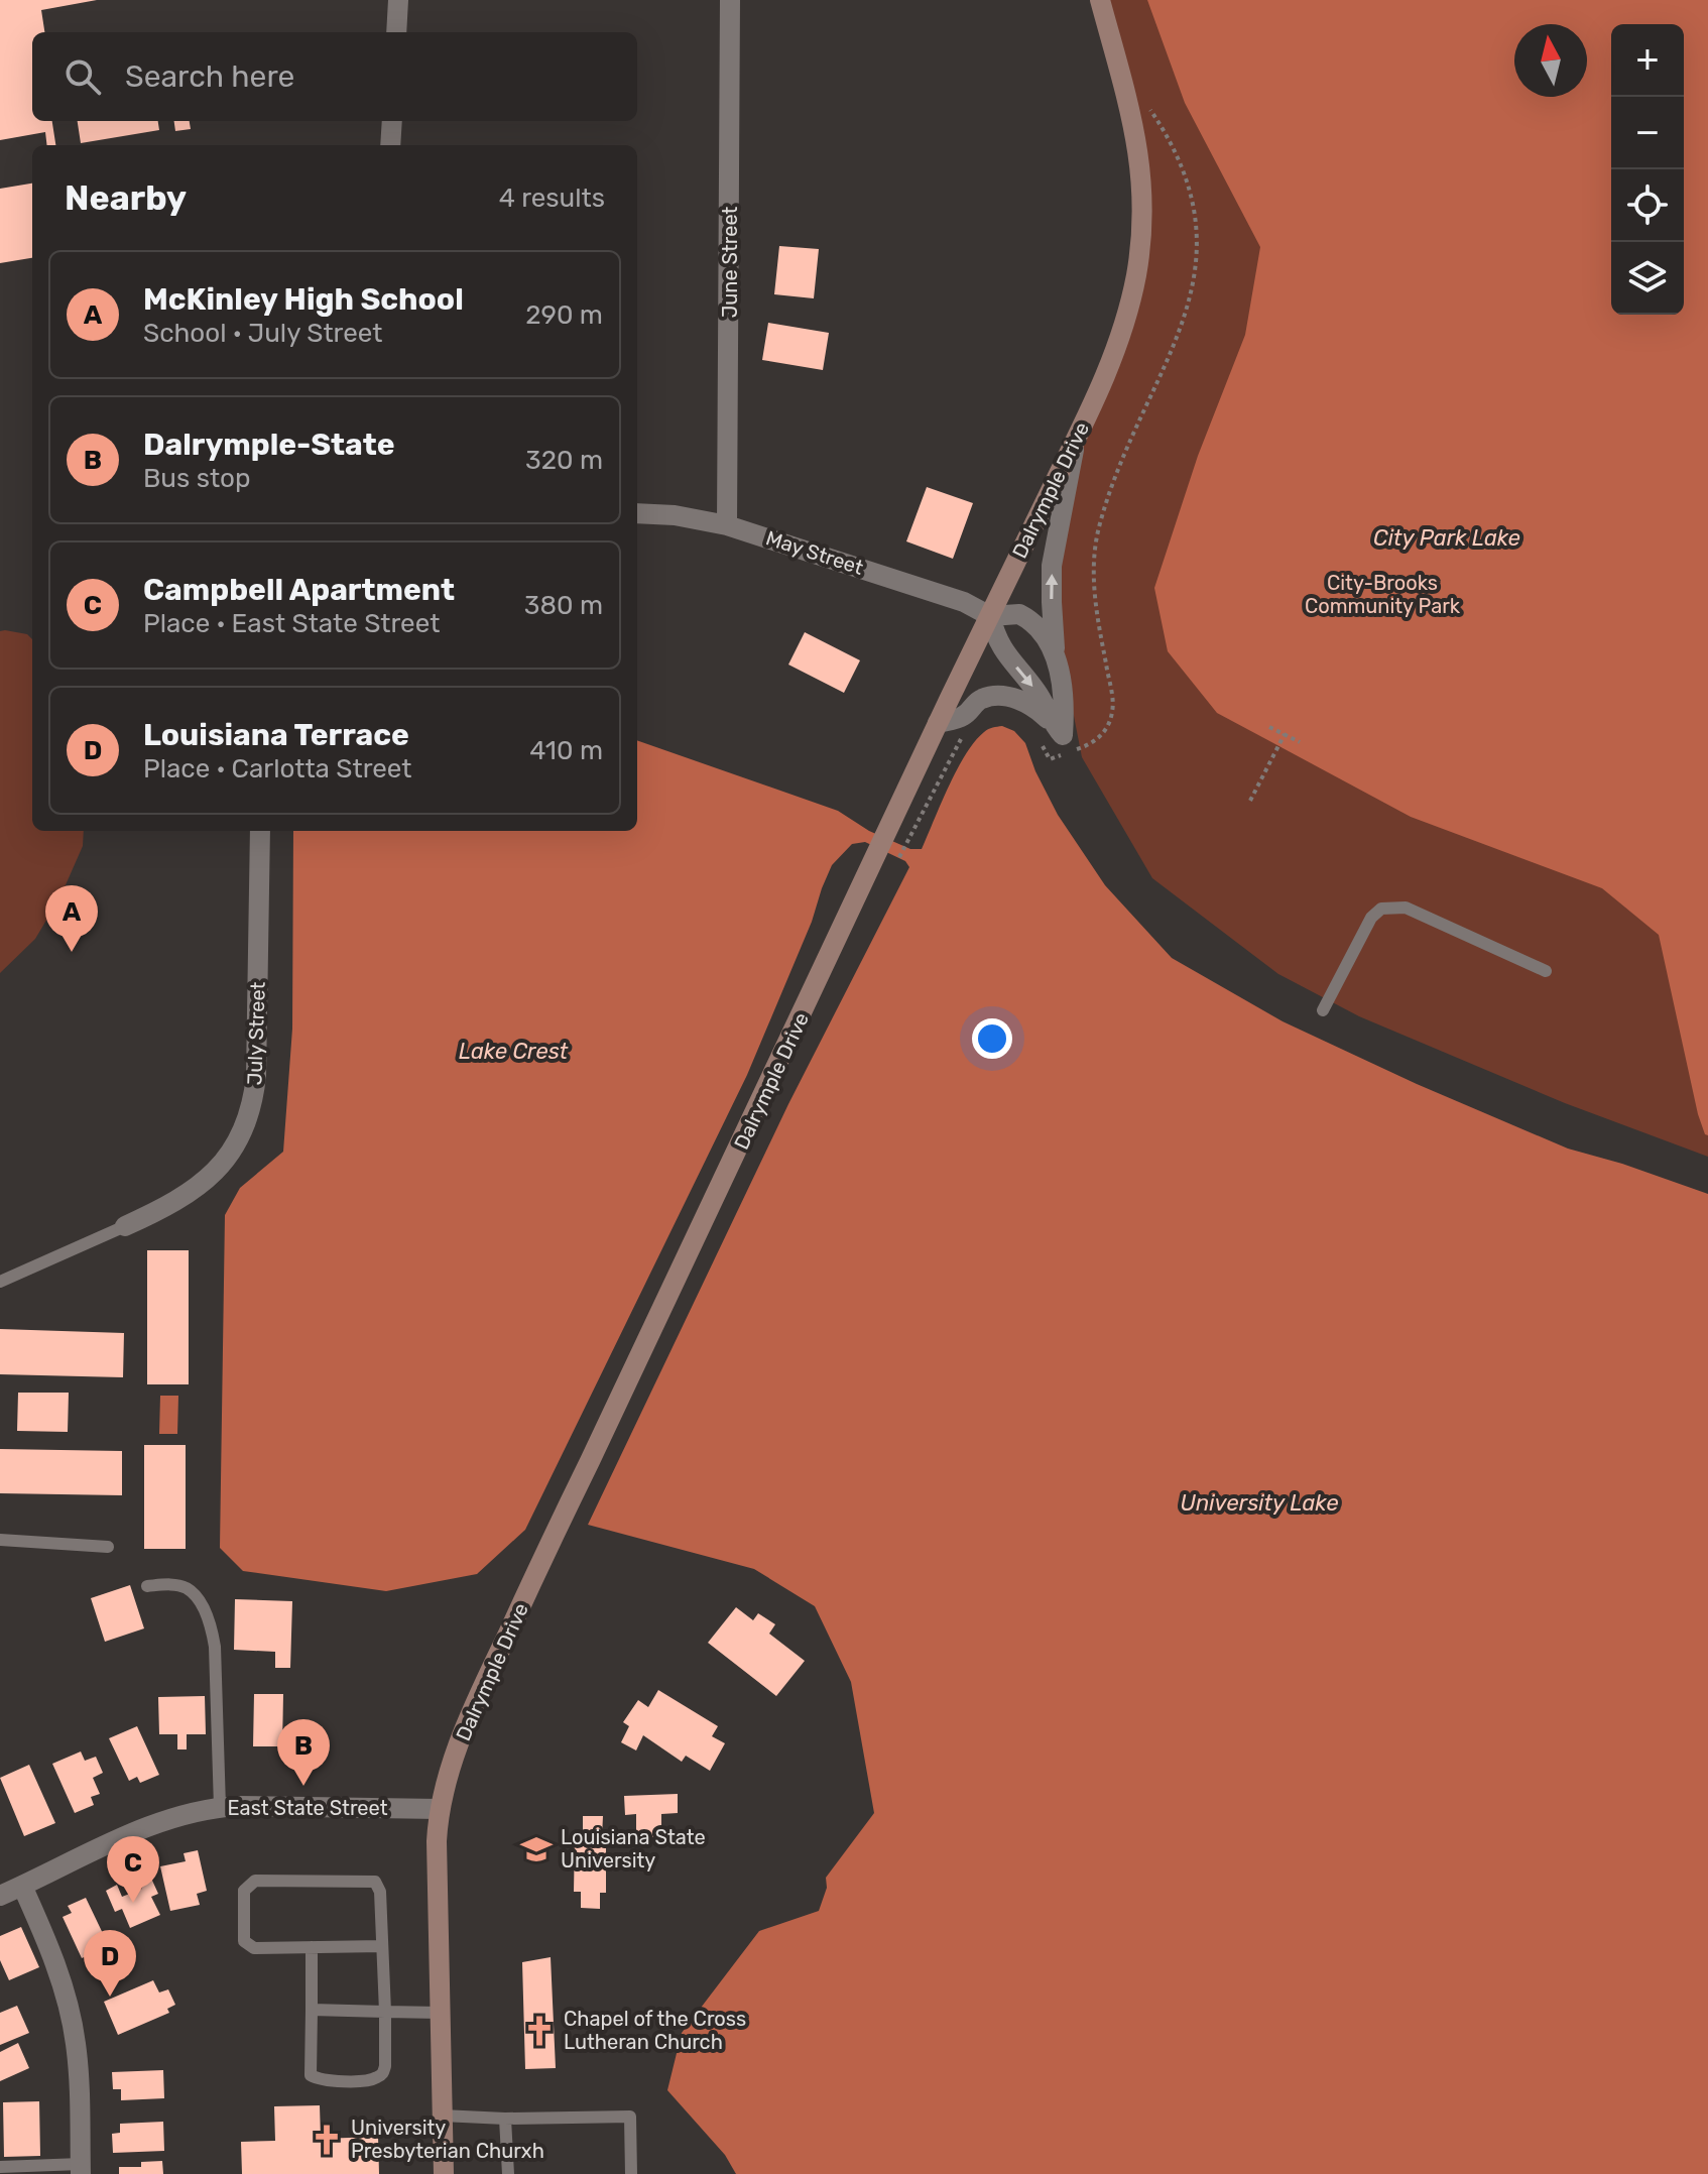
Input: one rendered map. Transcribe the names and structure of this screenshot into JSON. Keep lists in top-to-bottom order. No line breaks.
{"streets":{"street":["June Street","Dalrymple Drive","May Street","July Street","East State Street"]},"crossings":[["June Street","May Street"],["Dalrymple Drive","May Street"],["Dalrymple Drive","East State Street"]],"water":["City Park Lake","Lake Crest","University Lake"],"parks":["City-Brooks Community Park"],"places":{"school or university":["Louisiana State University"],"church":["Chapel of the Cross Lutheran Church","University Presbyterian Churxh"]},"north":"top","page":{"map_buttons":["+","−"],"search":"Search here","heading":["Nearby","4 results"],"list":[{"mark":"A","name":"McKinley High School","note":"School · July Street","value":"290 m"},{"mark":"B","name":"Dalrymple-State","note":"Bus stop","value":"320 m"},{"mark":"C","name":"Campbell Apartment","note":"Place · East State Street","value":"380 m"},{"mark":"D","name":"Louisiana Terrace","note":"Place · Carlotta Street","value":"410 m"}],"pins":["A","B","C","D"]}}
